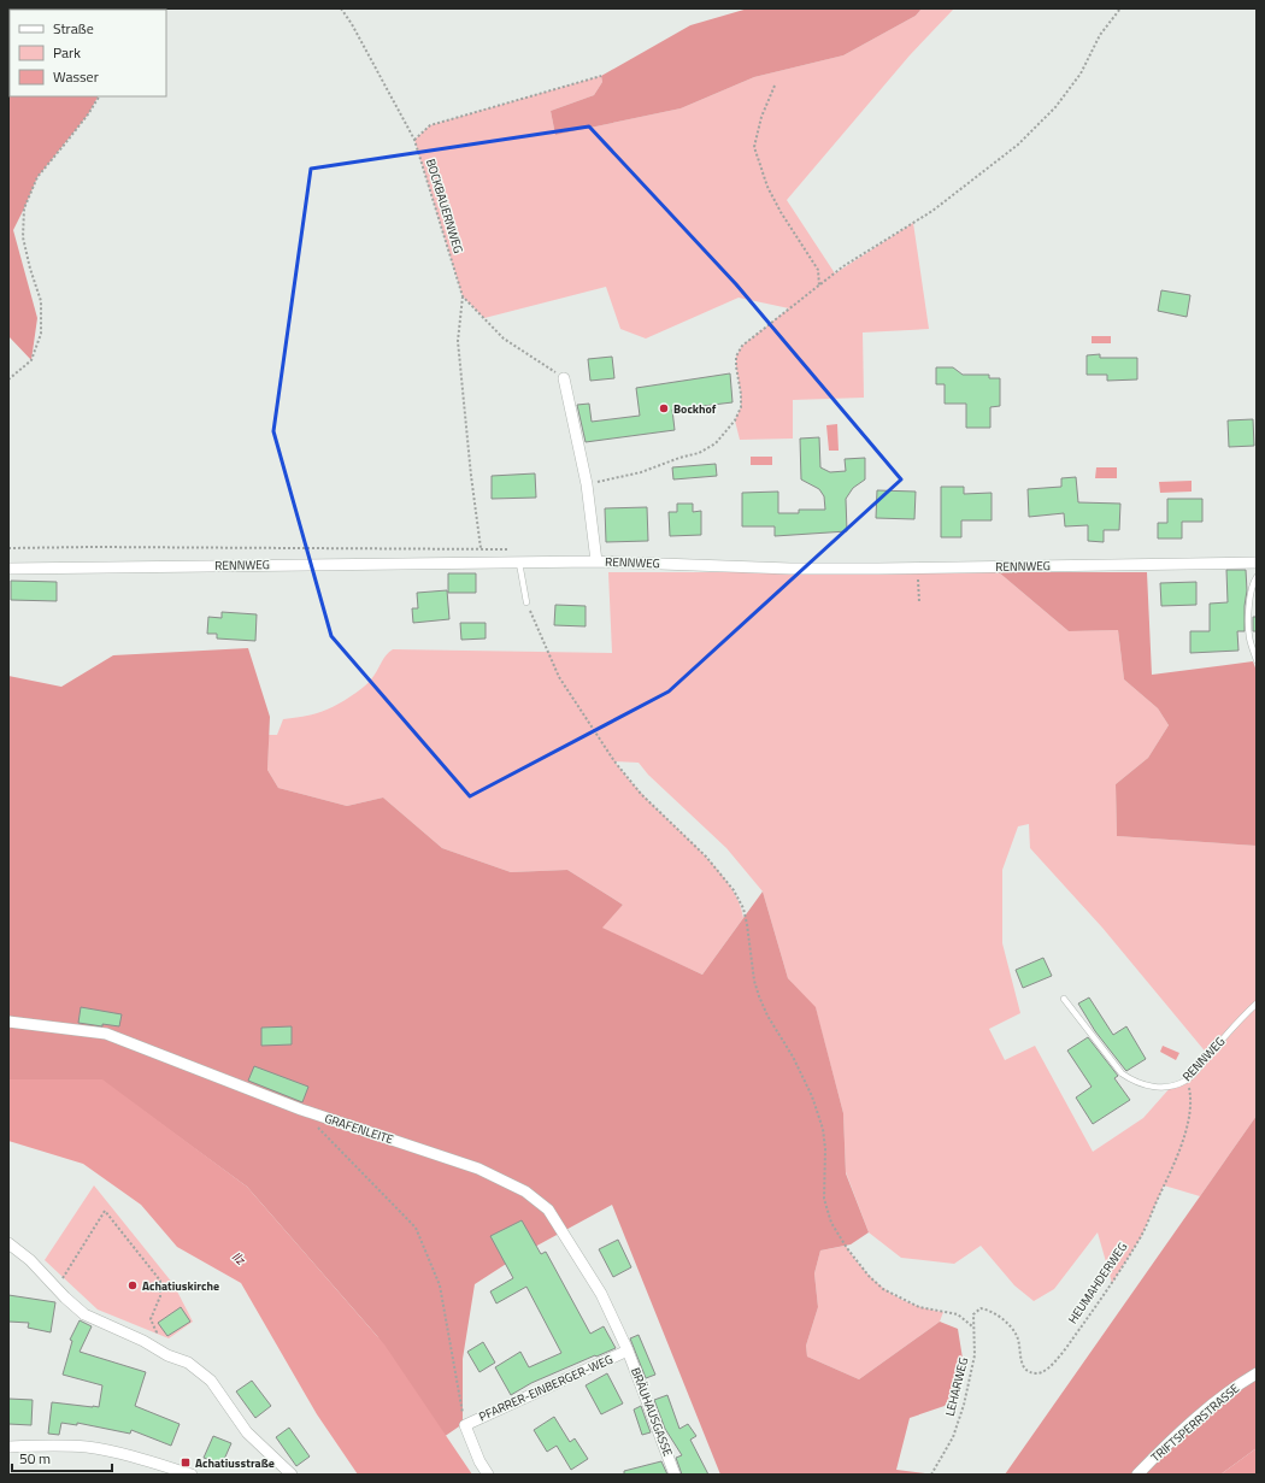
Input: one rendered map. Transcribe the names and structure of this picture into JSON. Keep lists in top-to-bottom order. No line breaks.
{"streets":{"street":["RENNWEG","GRAFENLEITE","PFARRER-EINBERGER-WEG","BRÄUHAUSGASSE","TRIFTSPERRSTRASSE"],"path":["BOCKBAUERNWEG","HEUMAHDERWEG","LEHARWEG"]},"crossings":[["RENNWEG","HEUMAHDERWEG"],["GRAFENLEITE","PFARRER-EINBERGER-WEG"],["GRAFENLEITE","BRÄUHAUSGASSE"],["HEUMAHDERWEG","LEHARWEG"],["PFARRER-EINBERGER-WEG","BRÄUHAUSGASSE"]],"water":["Ilz"],"places":{"other":["Bockhof","Achatiuskirche"],"transit":["Achatiusstraße"]},"legend":["Straße","Park","Wasser"],"scale_bar":"50 m"}
